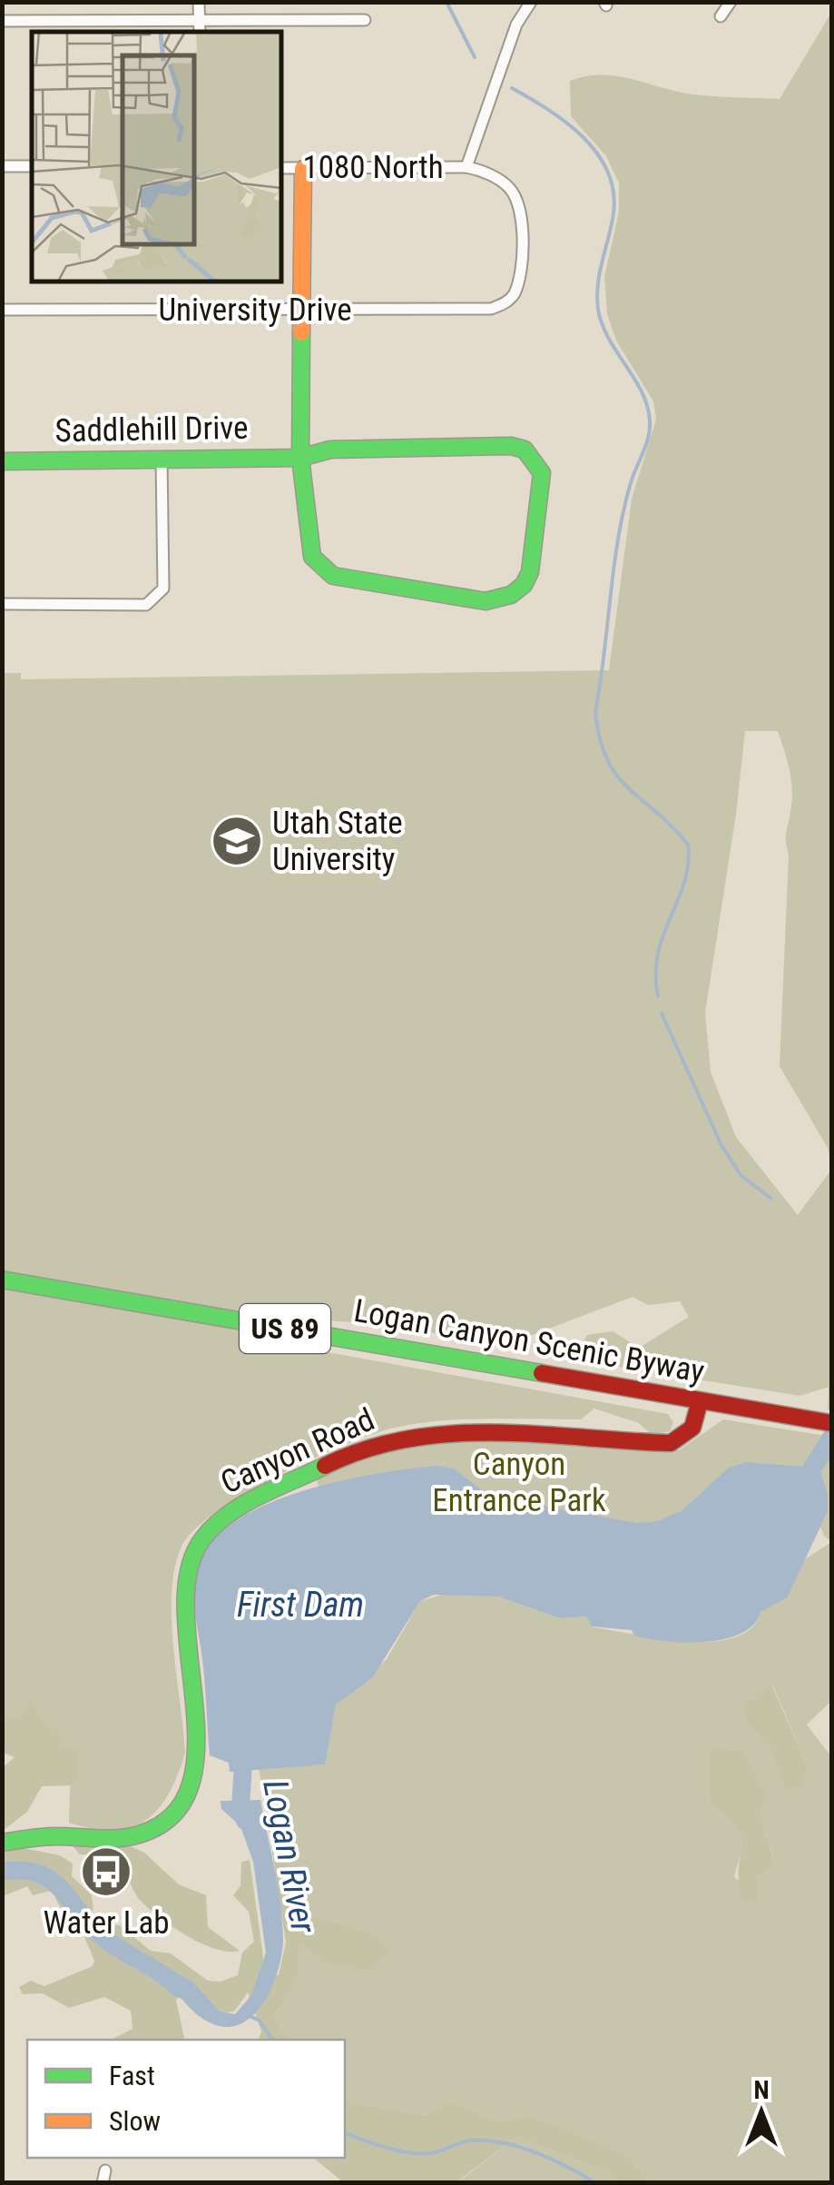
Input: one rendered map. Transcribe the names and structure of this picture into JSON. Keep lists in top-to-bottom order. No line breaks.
{"streets":{"street":["1080 North","University Drive","Saddlehill Drive","US 89","Logan Canyon Scenic Byway","Canyon Road"]},"crossings":[["1080 North","University Drive"],["Logan Canyon Scenic Byway","Canyon Road"]],"water":["First Dam","Logan River"],"parks":["Canyon Entrance Park"],"places":{"school or university":["Utah State University"],"bus stop":["Water Lab"]},"legend":["Fast","Slow"],"north":"top"}
